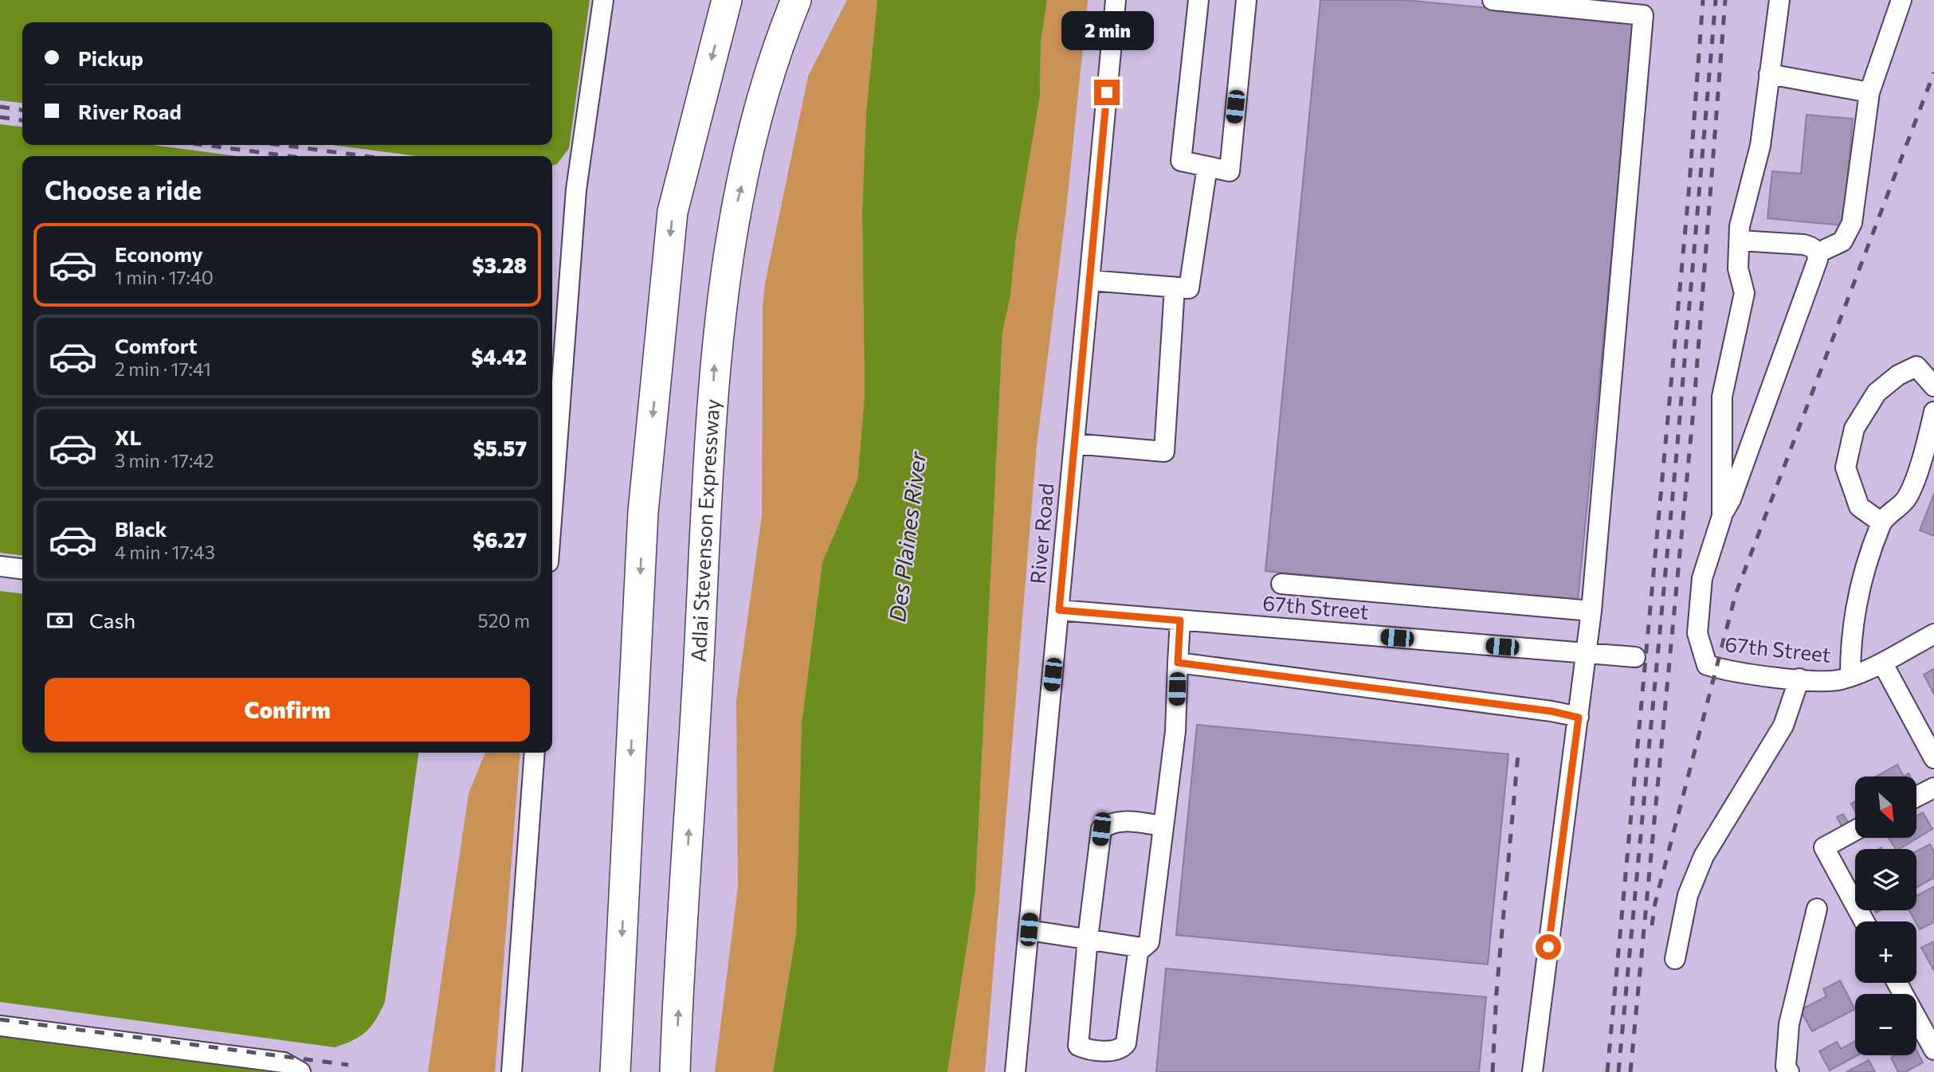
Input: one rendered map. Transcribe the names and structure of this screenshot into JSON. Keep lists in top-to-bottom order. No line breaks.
{"streets":{"highway":["Adlai Stevenson Expressway"],"street":["River Road","67th Street"]},"crossings":[["River Road","67th Street"]],"water":["Des Plaines River"],"north":"bottom right","page":{"bubble":"2 min","banner":["Pickup","River Road"],"heading":"Choose a ride","list":[{"name":"Economy","note":"1 min · 17:40","value":"$3.28"},{"name":"Comfort","note":"2 min · 17:41","value":"$4.42"},{"name":"XL","note":"3 min · 17:42","value":"$5.57"},{"name":"Black","note":"4 min · 17:43","value":"$6.27"}],"pay":["Cash","520 m"],"buttons":"Confirm","map_buttons":["+","−"]}}
